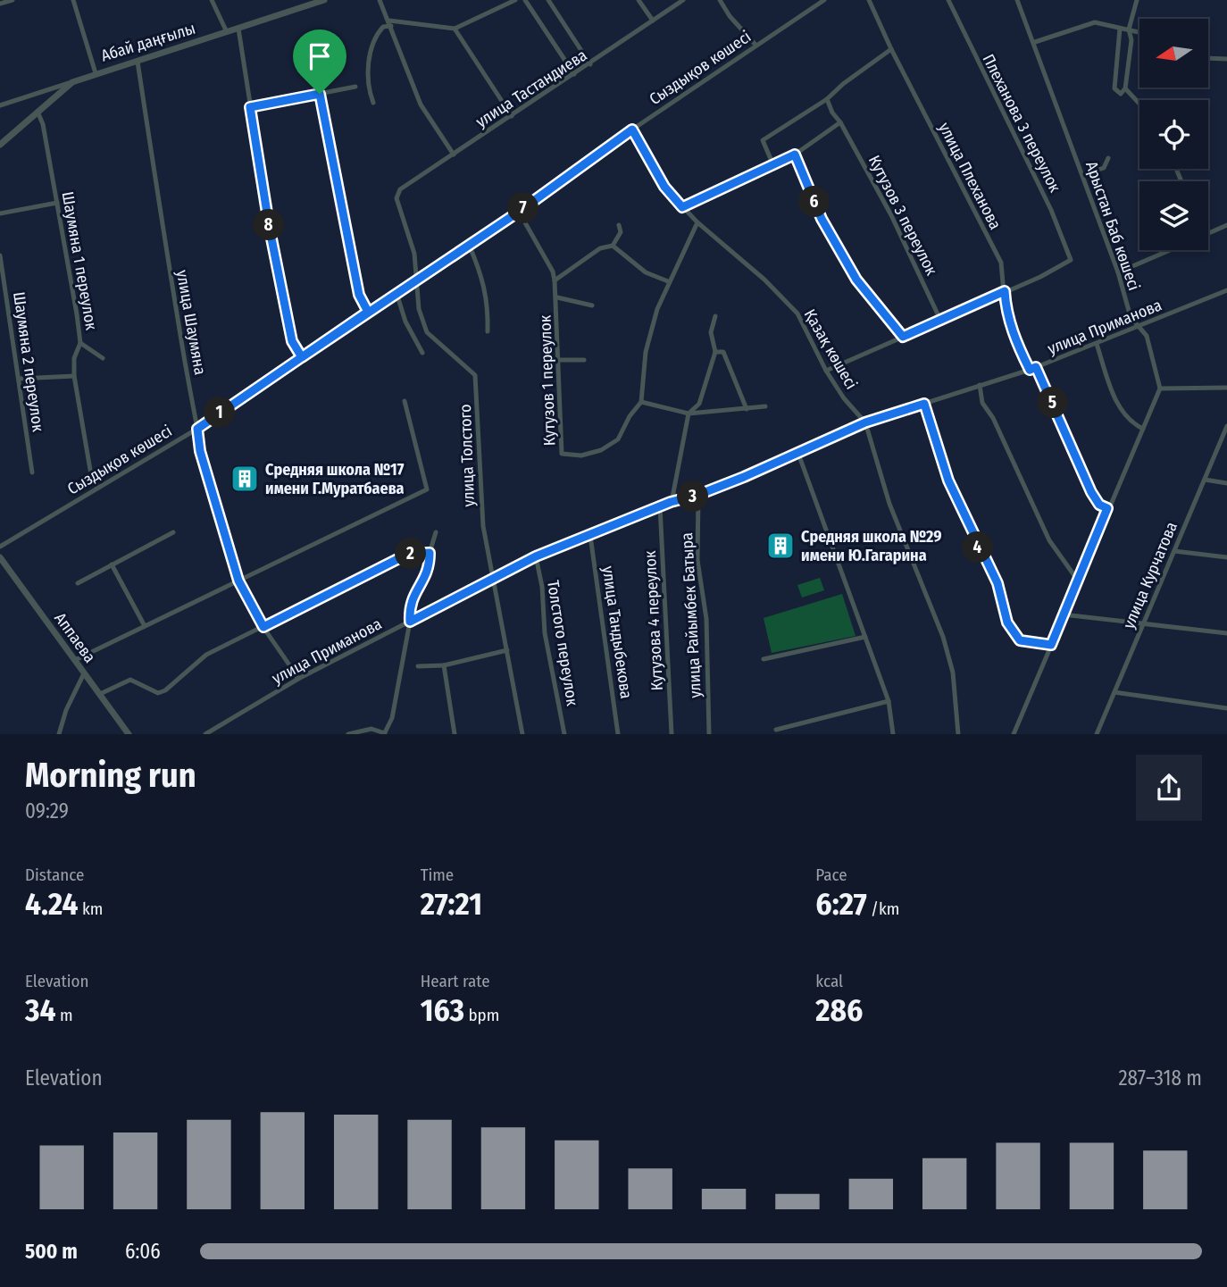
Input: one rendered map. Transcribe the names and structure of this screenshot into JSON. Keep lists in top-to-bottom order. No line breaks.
{"streets":{"street":["Абай даңғылы","Сыздықов көшесі","улица Тастандиева","Плеханова 3 переулок","улица Плеханова","Кутузов 3 переулок","Арыстан Баб көшесі","Шаумяна 1 переулок","улица Шаумяна","улица Приманова","Қазақ көшесі","Шаумяна 2 переулок","Кутузов 1 переулок","улица Толстого","улица Курчатова","улица Райымбек Батыра","Кутузова 4 переулок","улица Тандыбекова","Аппаева","Толстого переулок"]},"crossings":[["Абай даңғылы","Шаумяна 1 переулок"],["Абай даңғылы","улица Шаумяна"],["Сыздықов көшесі","Шаумяна 1 переулок"],["Сыздықов көшесі","улица Шаумяна"],["Сыздықов көшесі","Қазақ көшесі"],["Сыздықов көшесі","Кутузов 1 переулок"],["Сыздықов көшесі","улица Толстого"],["улица Тастандиева","улица Толстого"],["Плеханова 3 переулок","улица Плеханова"],["улица Плеханова","улица Приманова"],["Арыстан Баб көшесі","улица Приманова"],["улица Шаумяна","улица Приманова"],["улица Приманова","Қазақ көшесі"],["улица Приманова","улица Толстого"],["улица Приманова","улица Райымбек Батыра"],["улица Приманова","Кутузова 4 переулок"],["улица Приманова","улица Тандыбекова"],["улица Приманова","Толстого переулок"],["Қазақ көшесі","Кутузов 1 переулок"]],"places":{"building":["Средняя школа №17 имени Г.Муратбаева","Средняя школа №29 имени Ю.Гагарина"]},"north":"left","page":{"pins":["6","7","8","5","1","3","4","2"],"heading":["Morning run","09:29"],"stats":[["Distance","4.24 km"],["Time","27:21"],["Pace","6:27 /km"],["Elevation","34 m"],["Heart rate","163 bpm"],["kcal","286"]],"chart":["Elevation","287–318 m"],"list":[{"name":"500 m","note":"6:06"}]}}
